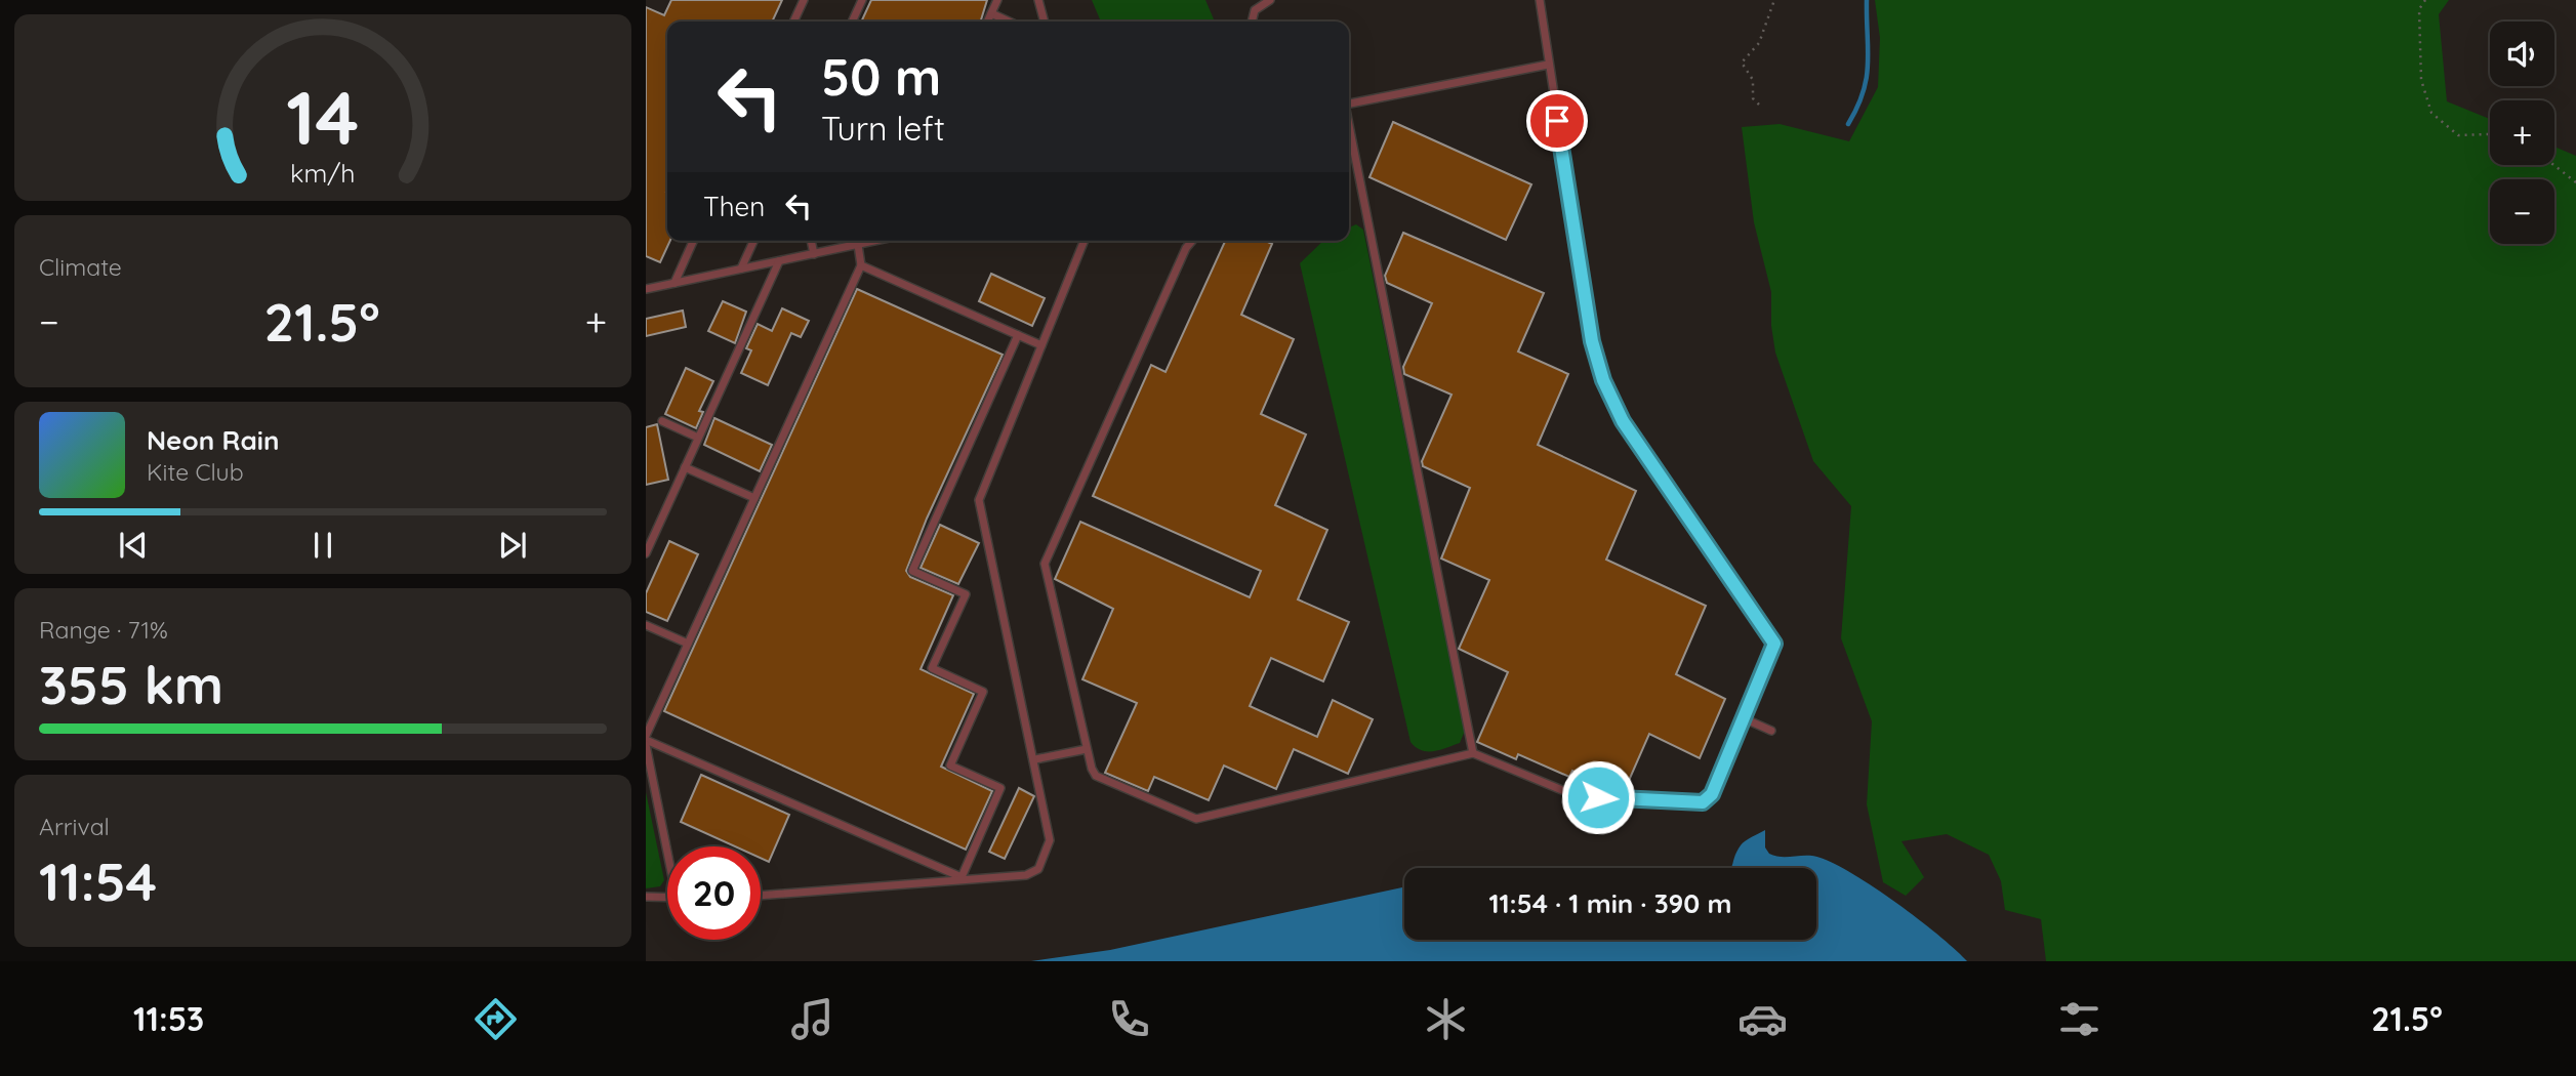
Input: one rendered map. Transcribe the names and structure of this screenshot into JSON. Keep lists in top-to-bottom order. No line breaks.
{"page":{"map_buttons":["+","−"],"turn":["50 m","Turn left"],"then":"Then","tile":["Climate",["Range · 71%","355 km"],["Arrival","11:54"]],"heat":["−","21.5°","+"],"song":["Neon Rain","Kite Club"],"limit":"20","trip":"11:54 · 1 min · 390 m","tabs":["11:53","21.5°"],"gauge":["14","km/h"]}}
